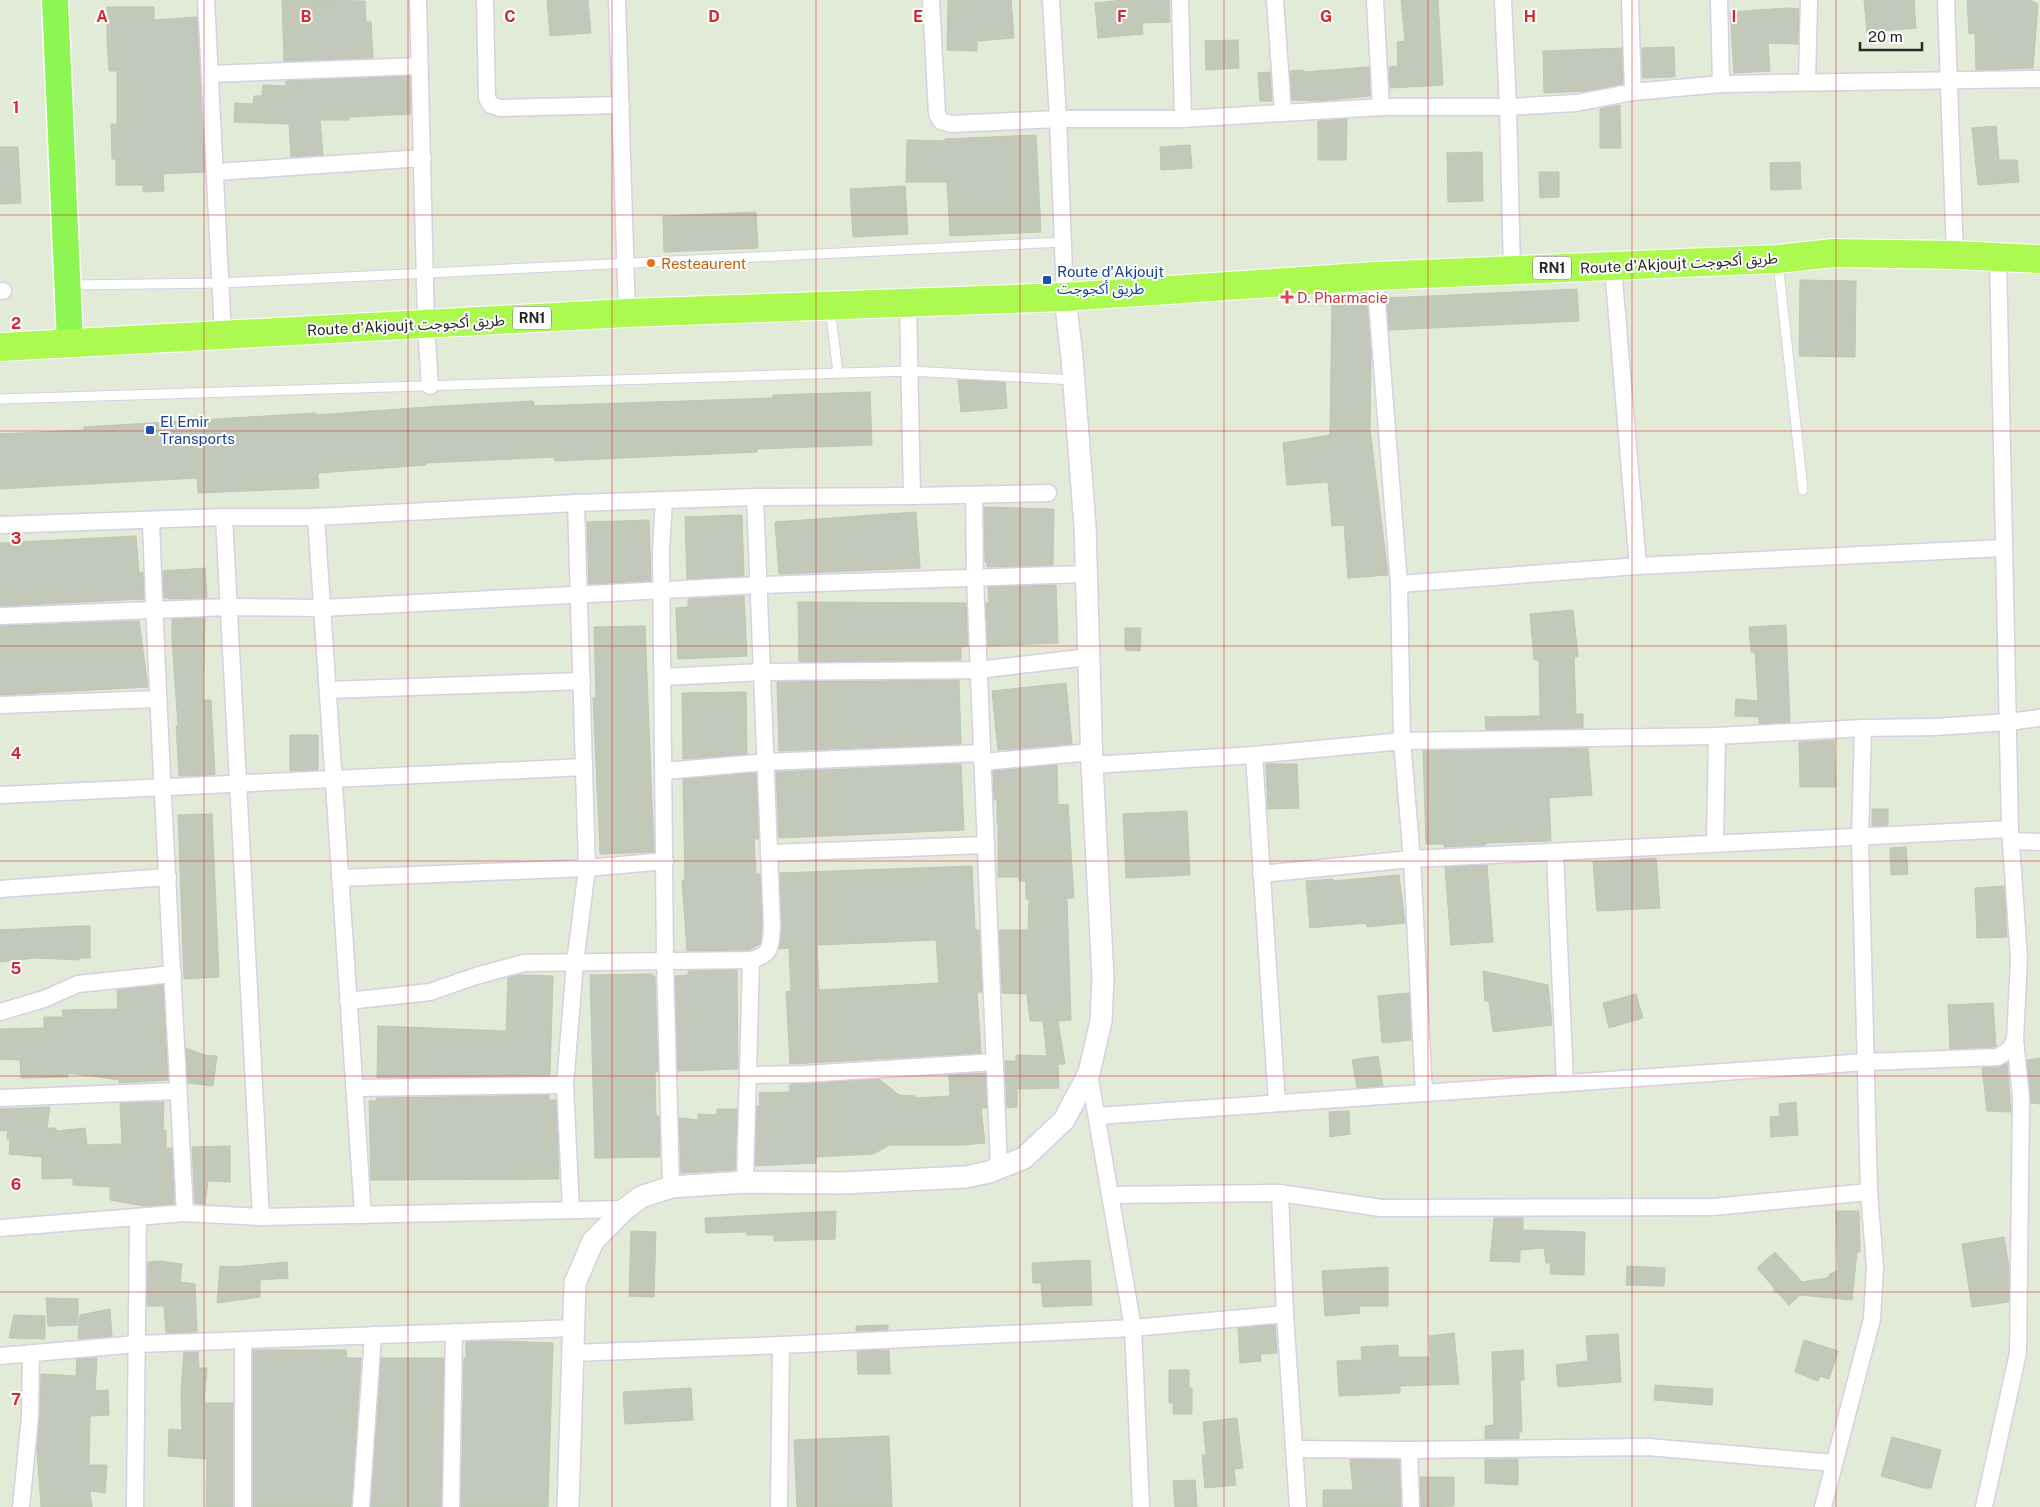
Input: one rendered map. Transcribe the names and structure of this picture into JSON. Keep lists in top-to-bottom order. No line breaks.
{"streets":{"highway":["Route d'Akjoujt طريق أكجوجت","RN1"]},"places":{"other":["Resteaurent"],"transit":["Route d'Akjoujt طريق أكجوجت","El Emir Transports"],"health":["D. Pharmacie"]},"scale_bar":"20 m","grid":{"columns":["A","B","C","D","E","F","G","H","I"],"rows":["1","2","3","4","5","6","7"]}}
